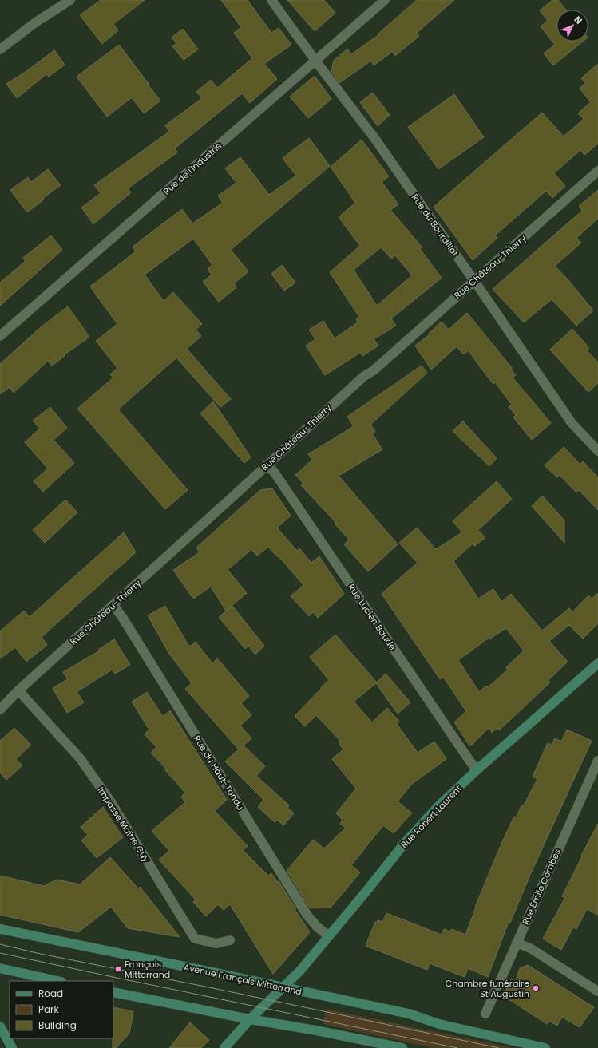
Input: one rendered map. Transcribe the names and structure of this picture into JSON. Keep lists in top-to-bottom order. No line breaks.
{"streets":{"main road":["Rue Robert Laurent","Avenue François Mitterrand"],"street":["Rue de l'Industrie","Rue du Bourdillot","Rue Château-Thierry","Rue Lucien Baude","Rue du Haut-Tondu","Impasse Maître Guy","Rue Émile Combes"]},"crossings":[["Rue de l'Industrie","Rue du Bourdillot"],["Rue du Bourdillot","Rue Château-Thierry"],["Rue Château-Thierry","Rue Lucien Baude"],["Rue Château-Thierry","Rue du Haut-Tondu"],["Rue Château-Thierry","Impasse Maître Guy"],["Rue Lucien Baude","Rue Robert Laurent"],["Rue du Haut-Tondu","Rue Robert Laurent"],["Rue Robert Laurent","Avenue François Mitterrand"]],"places":{"transit":["François Mitterrand"],"other":["Chambre funéraire St Augustin"]},"legend":["Road","Park","Building"],"north":"top right"}
